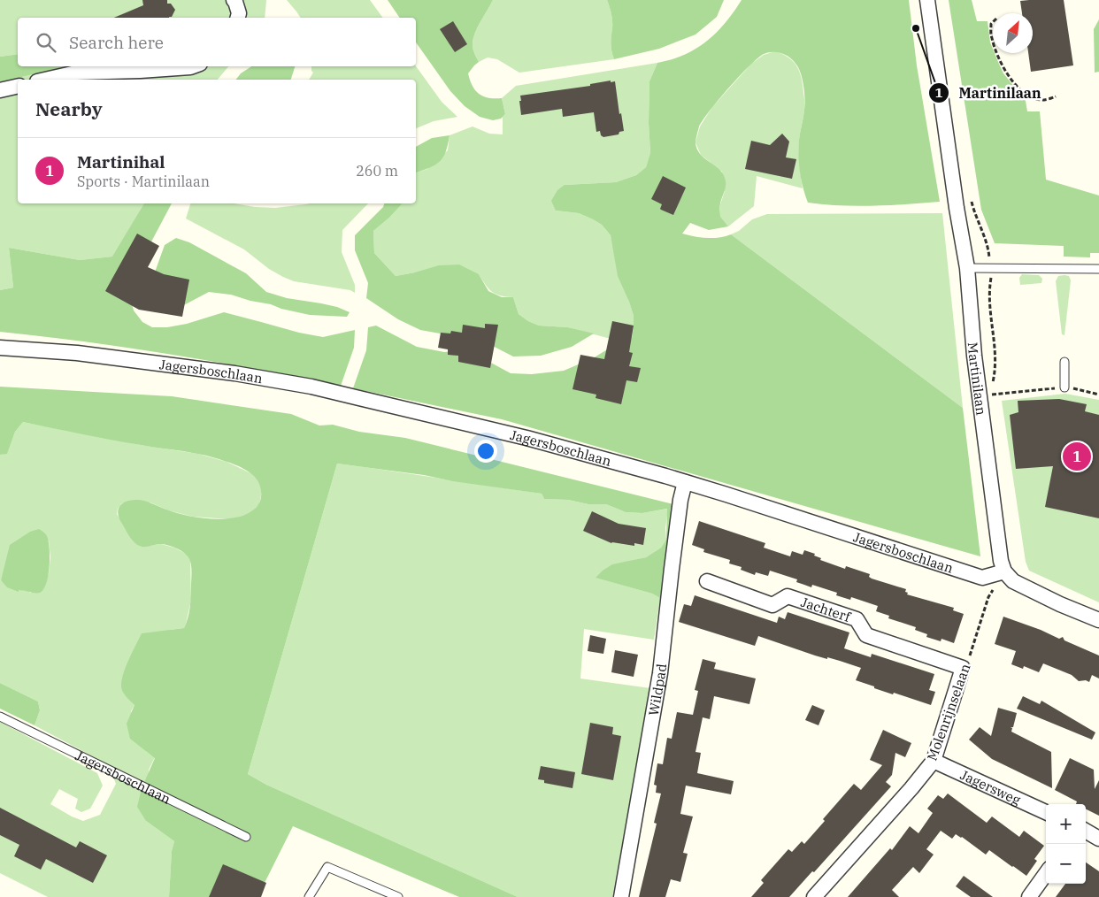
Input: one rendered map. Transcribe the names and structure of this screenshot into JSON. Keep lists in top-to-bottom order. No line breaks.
{"streets":{"street":["Jagersboschlaan","Martinilaan","Jachterf","Wildpad","Molenrijnselaan","Jagersweg"]},"crossings":[["Jagersboschlaan","Martinilaan"],["Jagersboschlaan","Wildpad"],["Jagersboschlaan","Molenrijnselaan"],["Martinilaan","Molenrijnselaan"],["Jachterf","Molenrijnselaan"],["Molenrijnselaan","Jagersweg"]],"places":["Martinilaan"],"north":"top right","page":{"search":"Search here","heading":"Nearby","list":[{"mark":"1","name":"Martinihal","note":"Sports · Martinilaan","value":"260 m"}],"pins":"1","map_buttons":["+","−"]}}
